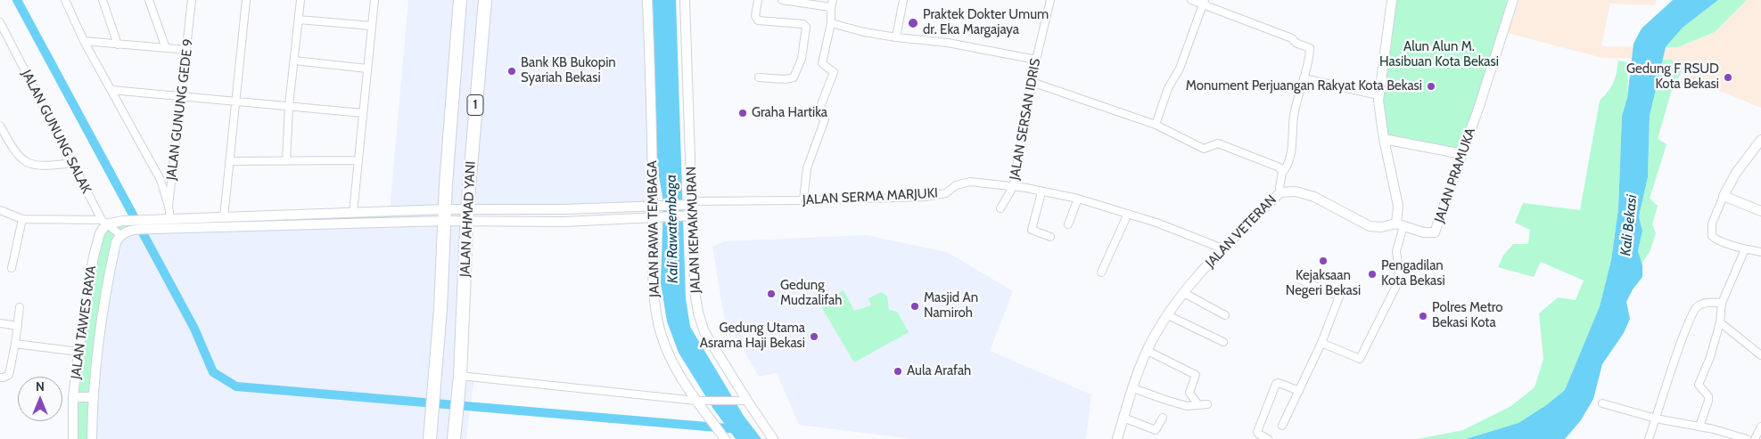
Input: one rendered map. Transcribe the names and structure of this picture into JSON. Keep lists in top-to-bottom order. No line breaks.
{"streets":{"highway":["1","JALAN AHMAD YANI"],"street":["JALAN GUNUNG GEDE 9","JALAN SERSAN IDRIS","JALAN GUNUNG SALAK","JALAN PRAMUKA","JALAN SERMA MARJUKI","JALAN RAWA TEMBAGA","JALAN KEMAKMURAN","JALAN VETERAN","JALAN TAWES RAYA"]},"crossings":[["JALAN SERSAN IDRIS","JALAN SERMA MARJUKI"],["JALAN GUNUNG SALAK","JALAN TAWES RAYA"],["JALAN PRAMUKA","JALAN VETERAN"],["JALAN SERMA MARJUKI","JALAN KEMAKMURAN"],["JALAN SERMA MARJUKI","JALAN VETERAN"]],"water":["Kali Bekasi","Kali Rawatembaga"],"parks":["Alun Alun M. Hasibuan Kota Bekasi"],"places":["Praktek Dokter Umum dr. Eka Margajaya","Bank KB Bukopin Syariah Bekasi","Gedung F RSUD Kota Bekasi","Monument Perjuangan Rakyat Kota Bekasi","Graha Hartika","Kejaksaan Negeri Bekasi","Pengadilan Kota Bekasi","Gedung Mudzalifah","Masjid An Namiroh","Polres Metro Bekasi Kota","Gedung Utama Asrama Haji Bekasi","Aula Arafah"],"north":"top"}
